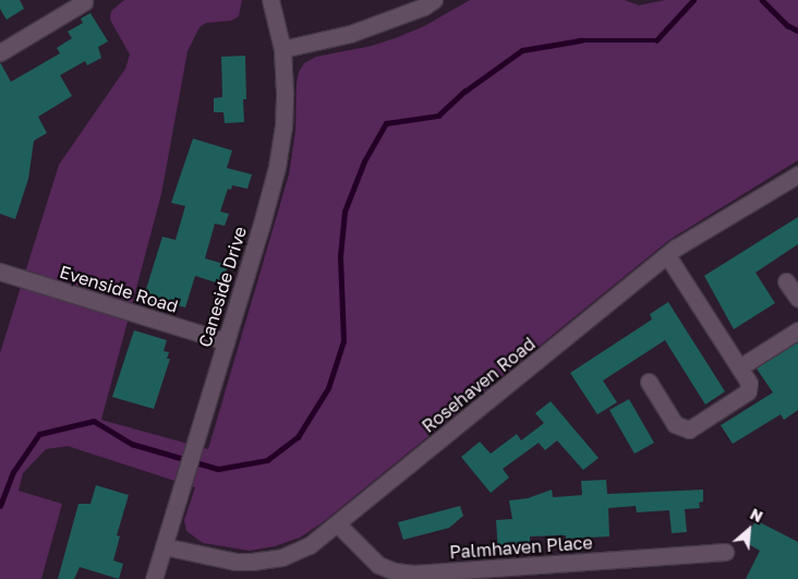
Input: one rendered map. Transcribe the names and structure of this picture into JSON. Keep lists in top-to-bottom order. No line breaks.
{"streets":{"street":["Caneside Drive","Evenside Road","Rosehaven Road","Palmhaven Place"]},"crossings":[["Caneside Drive","Evenside Road"],["Caneside Drive","Rosehaven Road"],["Rosehaven Road","Palmhaven Place"]],"north":"top right"}
